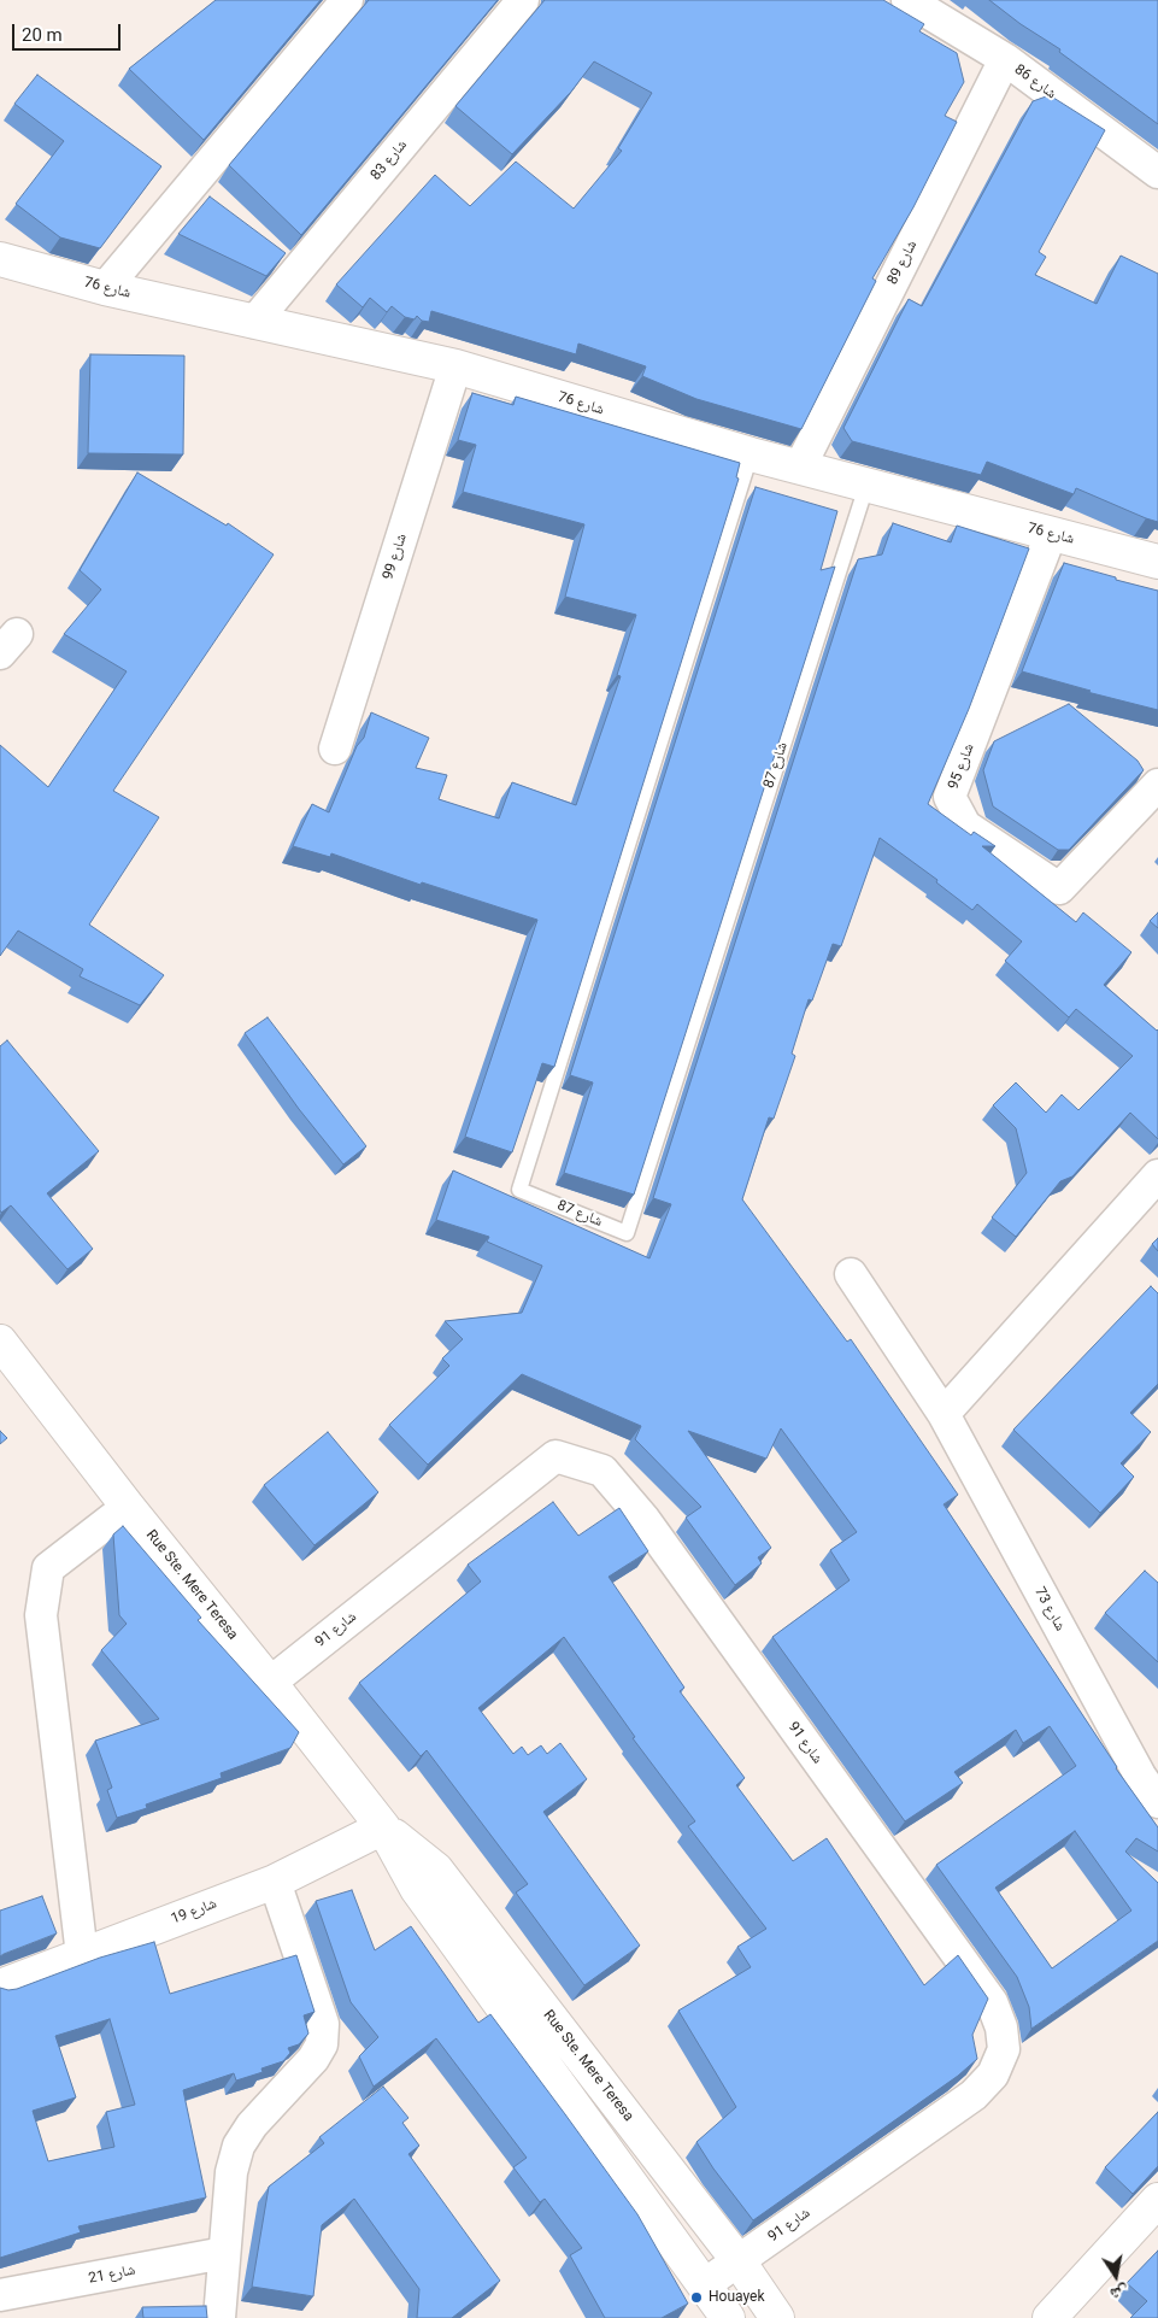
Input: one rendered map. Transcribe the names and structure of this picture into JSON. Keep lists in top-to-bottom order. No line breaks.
{"streets":{"street":["شارع 86","شارع 83","شارع 89","شارع 76","شارع 99","شارع 95","Rue Ste. Mere Teresa","شارع 73","شارع 91","شارع 19","شارع 21"],"lane":["شارع 87"]},"crossings":[["شارع 86","شارع 89"],["شارع 83","شارع 76"],["شارع 89","شارع 76"],["شارع 76","شارع 99"],["شارع 76","شارع 87"],["شارع 76","شارع 95"],["Rue Ste. Mere Teresa","شارع 91"],["Rue Ste. Mere Teresa","شارع 19"]],"places":["Houayek"],"scale_bar":"20 m","north":"bottom"}
